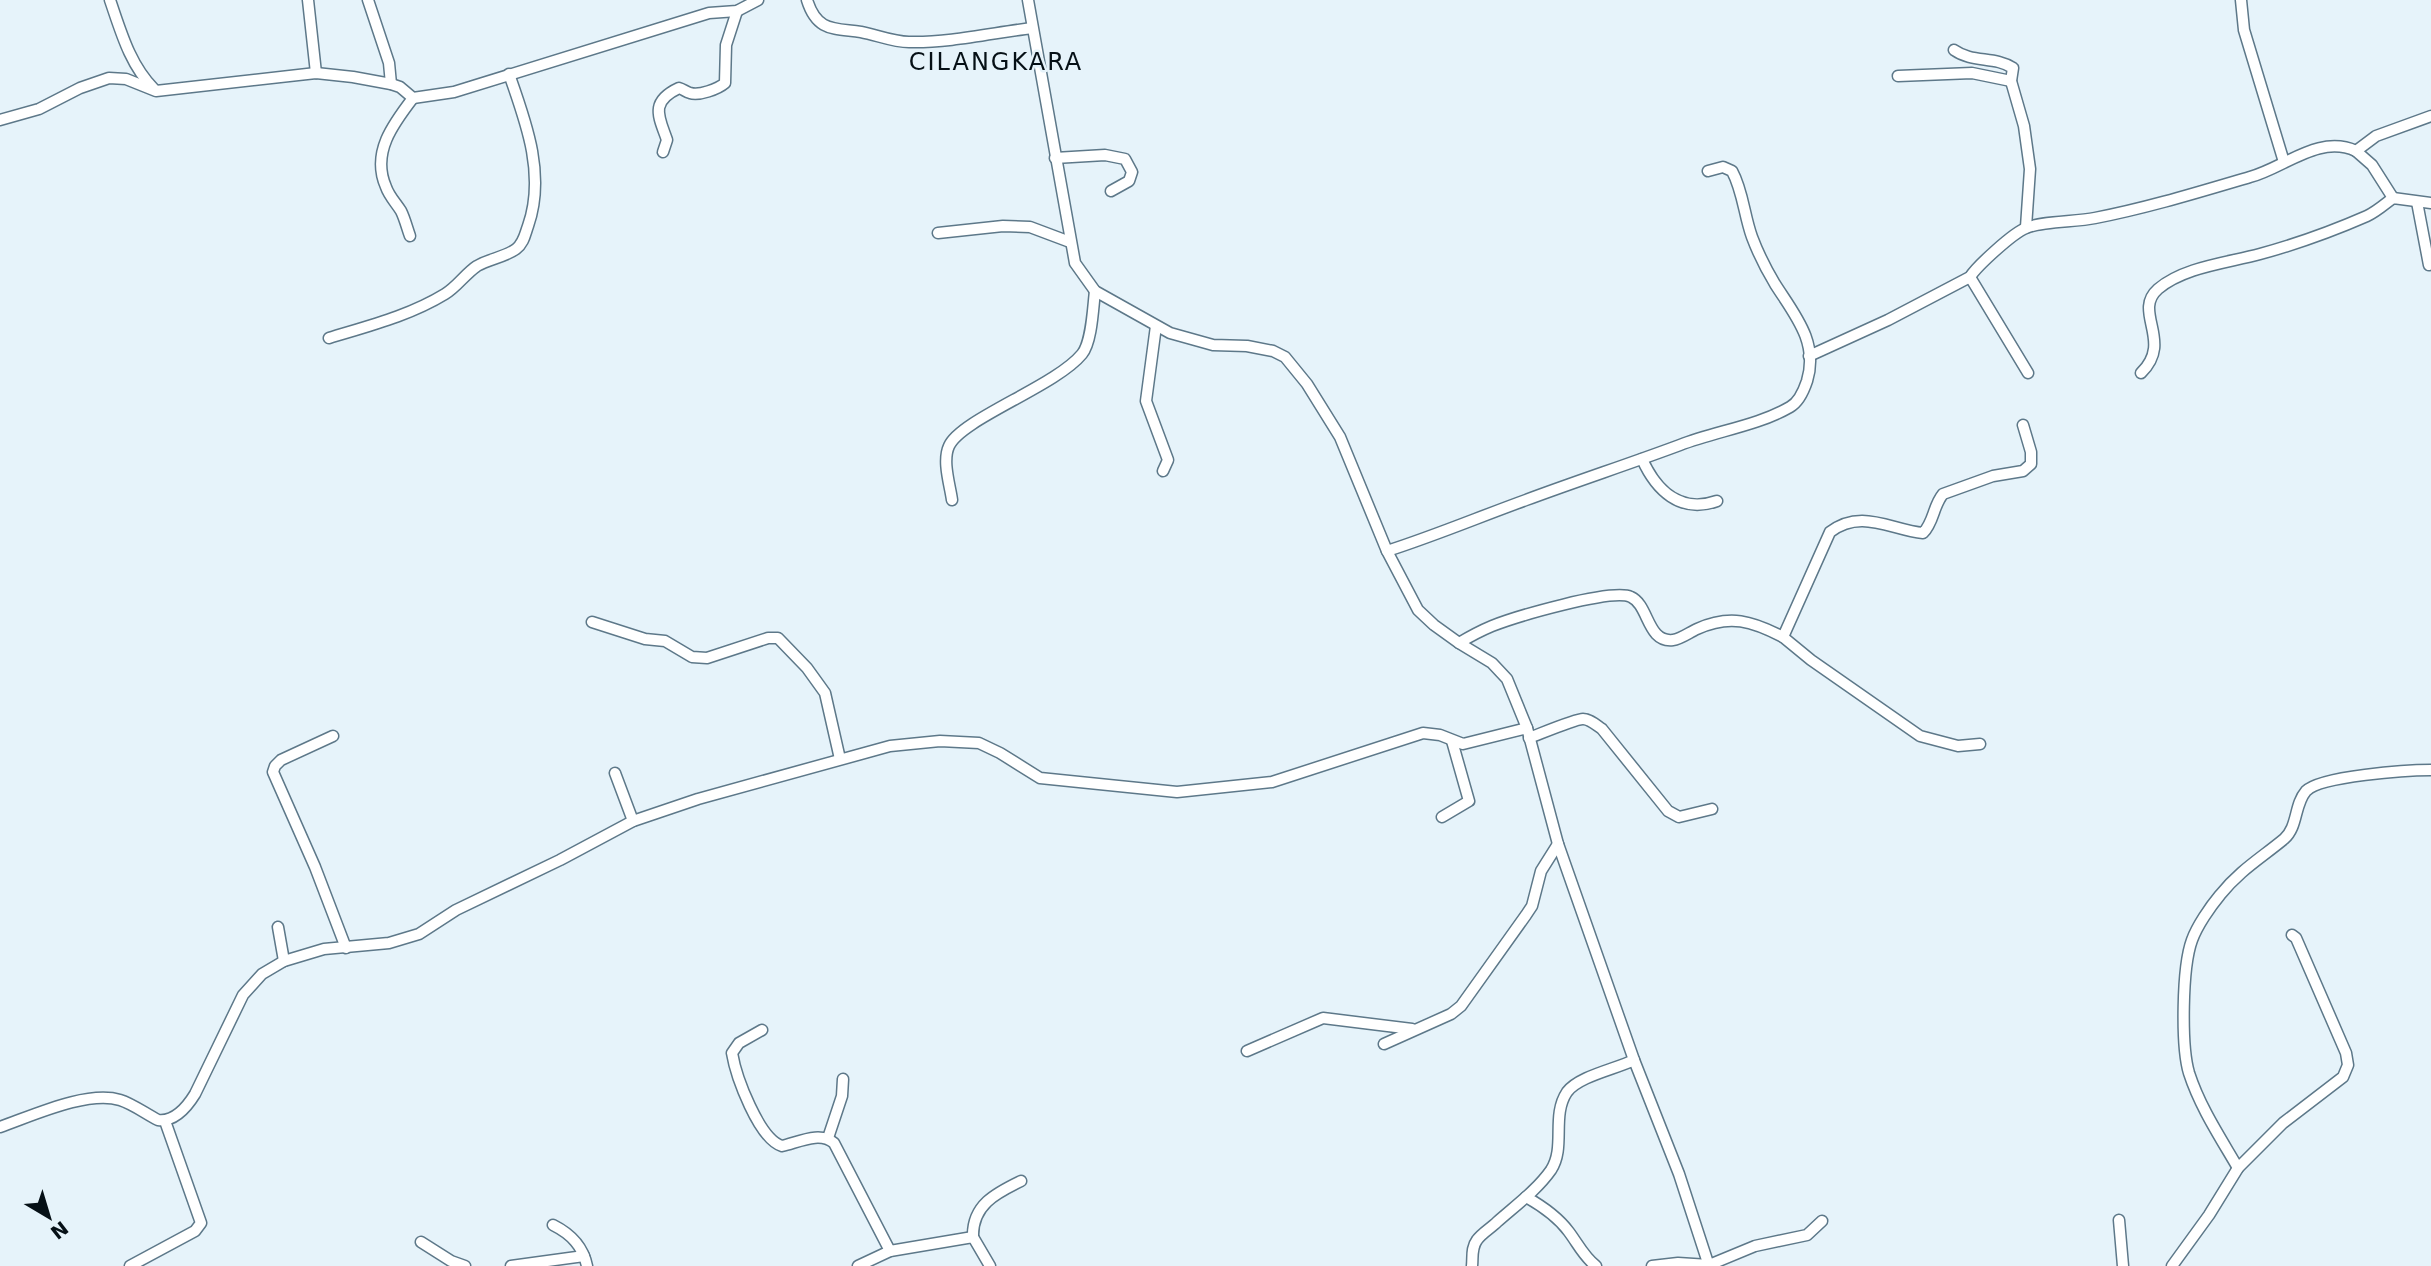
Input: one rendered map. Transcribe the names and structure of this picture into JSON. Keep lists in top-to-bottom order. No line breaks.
{"districts":["CILANGKARA"],"north":"bottom right"}
